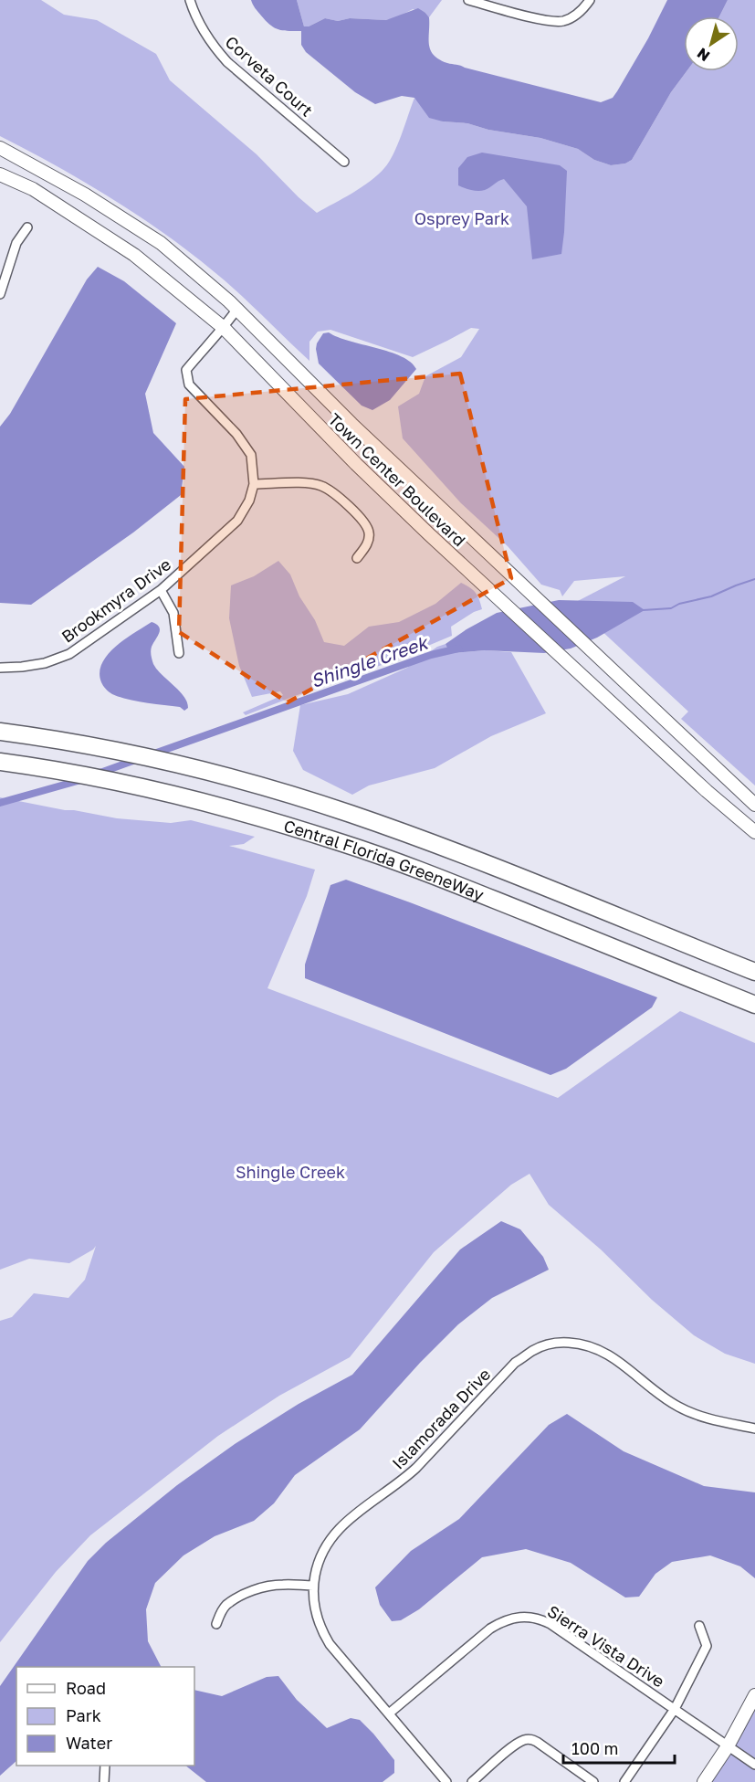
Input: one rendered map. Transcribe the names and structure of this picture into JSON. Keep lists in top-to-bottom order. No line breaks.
{"streets":{"highway":["Central Florida GreeneWay"],"street":["Corveta Court","Town Center Boulevard","Brookmyra Drive","Islamorada Drive","Sierra Vista Drive"]},"crossings":[["Town Center Boulevard","Brookmyra Drive"],["Islamorada Drive","Sierra Vista Drive"]],"water":["Shingle Creek"],"parks":["Osprey Park","Shingle Creek"],"legend":["Road","Park","Water"],"scale_bar":"100 m","north":"bottom left"}
